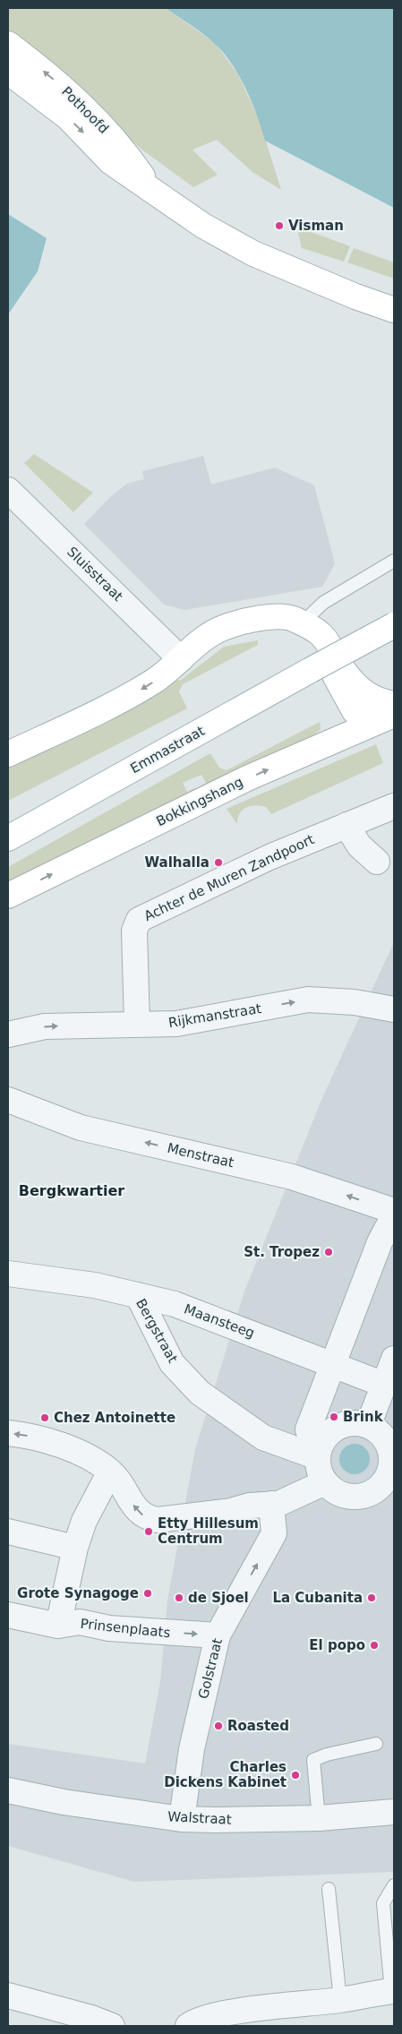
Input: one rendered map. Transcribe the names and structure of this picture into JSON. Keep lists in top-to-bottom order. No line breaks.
{"streets":{"street":["Pothoofd","Sluisstraat","Emmastraat","Bokkingshang","Achter de Muren Zandpoort","Rijkmanstraat","Menstraat","Maansteeg","Bergstraat","Prinsenplaats","Golstraat","Walstraat"]},"crossings":[["Achter de Muren Zandpoort","Rijkmanstraat"],["Maansteeg","Bergstraat"],["Prinsenplaats","Golstraat"],["Golstraat","Walstraat"]],"one_way":["Rijkmanstraat","Menstraat","Golstraat"],"districts":["Bergkwartier"],"places":["Visman","Walhalla","St. Tropez","Brink","Chez Antoinette","Etty Hillesum Centrum","Grote Synagoge","de Sjoel","La Cubanita","El popo","Roasted","Charles Dickens Kabinet"]}
